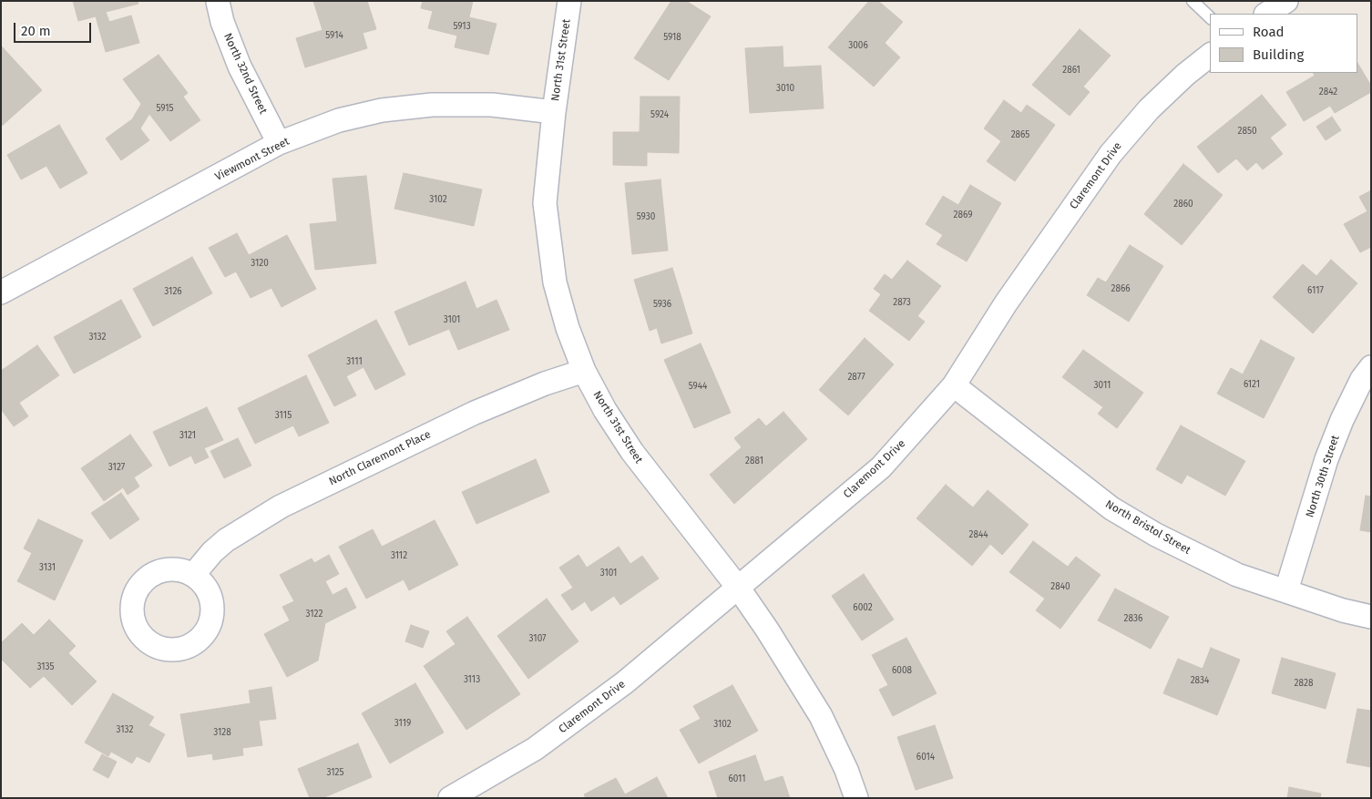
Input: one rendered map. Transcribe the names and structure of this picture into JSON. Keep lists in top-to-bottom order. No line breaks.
{"streets":{"street":["North 31st Street","North 32nd Street","Viewmont Street","Claremont Drive","North Claremont Place","North 30th Street","North Bristol Street"]},"crossings":[["North 31st Street","Viewmont Street"],["North 31st Street","Claremont Drive"],["North 31st Street","North Claremont Place"],["North 32nd Street","Viewmont Street"],["Claremont Drive","North Bristol Street"],["North 30th Street","North Bristol Street"]],"house_numbers":["5913","5914","5918","3006","2861","3010","2842","5915","5924","2850","2865","3102","2860","2869","5930","3120","2866","6117","3126","2873","5936","3101","3132","3111","2877","6121","3011","5944","3115","3121","2881","3127","2844","3112","3131","3101","2840","6002","3122","2836","3107","3135","6008","3113","2834","2828","3119","3102","3132","3128","6014","3125","6011"],"legend":["Road","Building"],"scale_bar":"20 m"}
